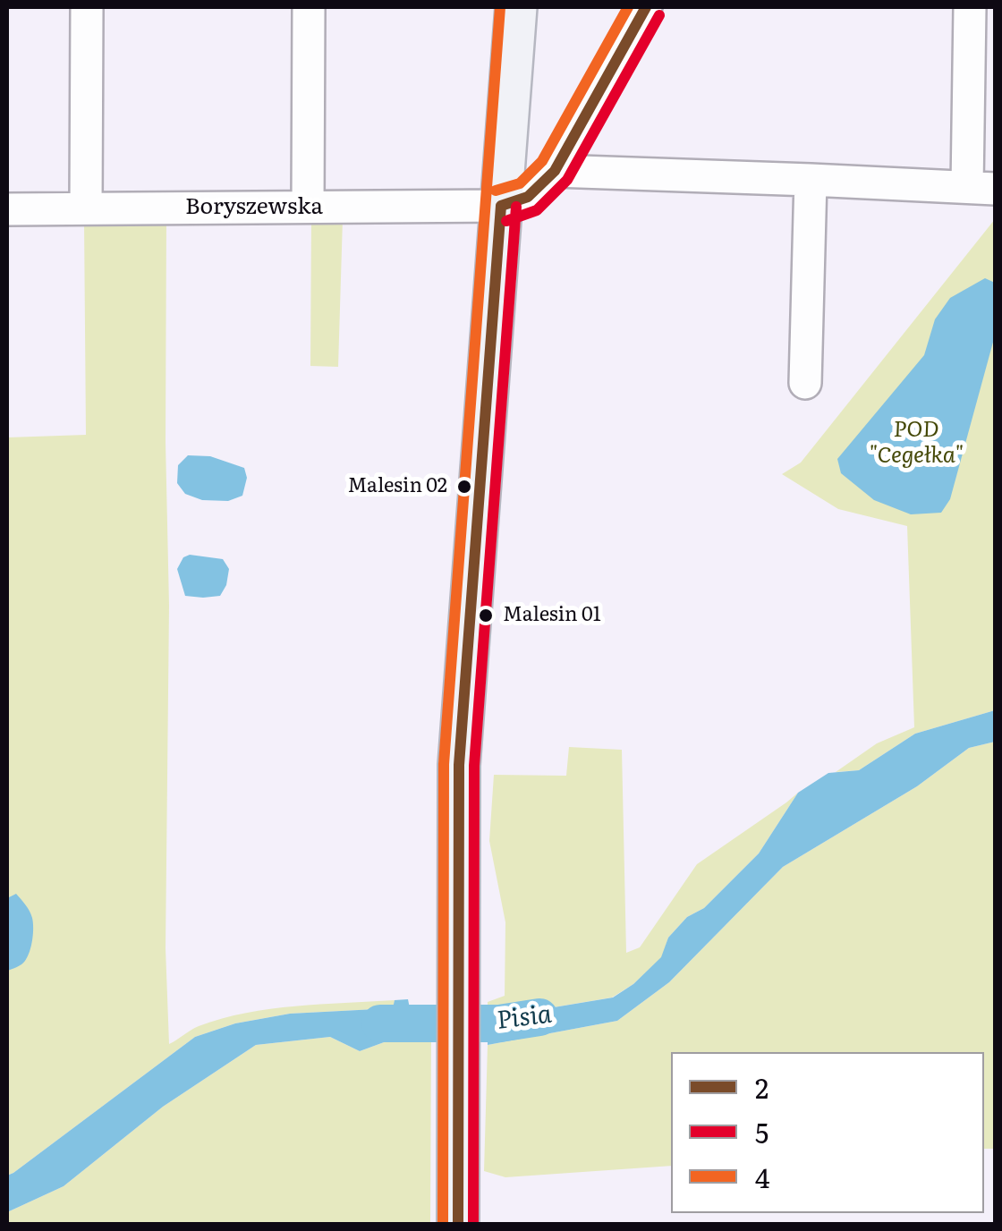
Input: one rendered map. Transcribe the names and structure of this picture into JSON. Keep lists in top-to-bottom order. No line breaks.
{"streets":{"street":["Boryszewska"]},"water":["Pisia"],"parks":["POD \"Cegełka\""],"places":["Malesin 02","Malesin 01"],"lines":["transit line 2","transit line 4","transit line 5"],"legend":["2","5","4"]}
